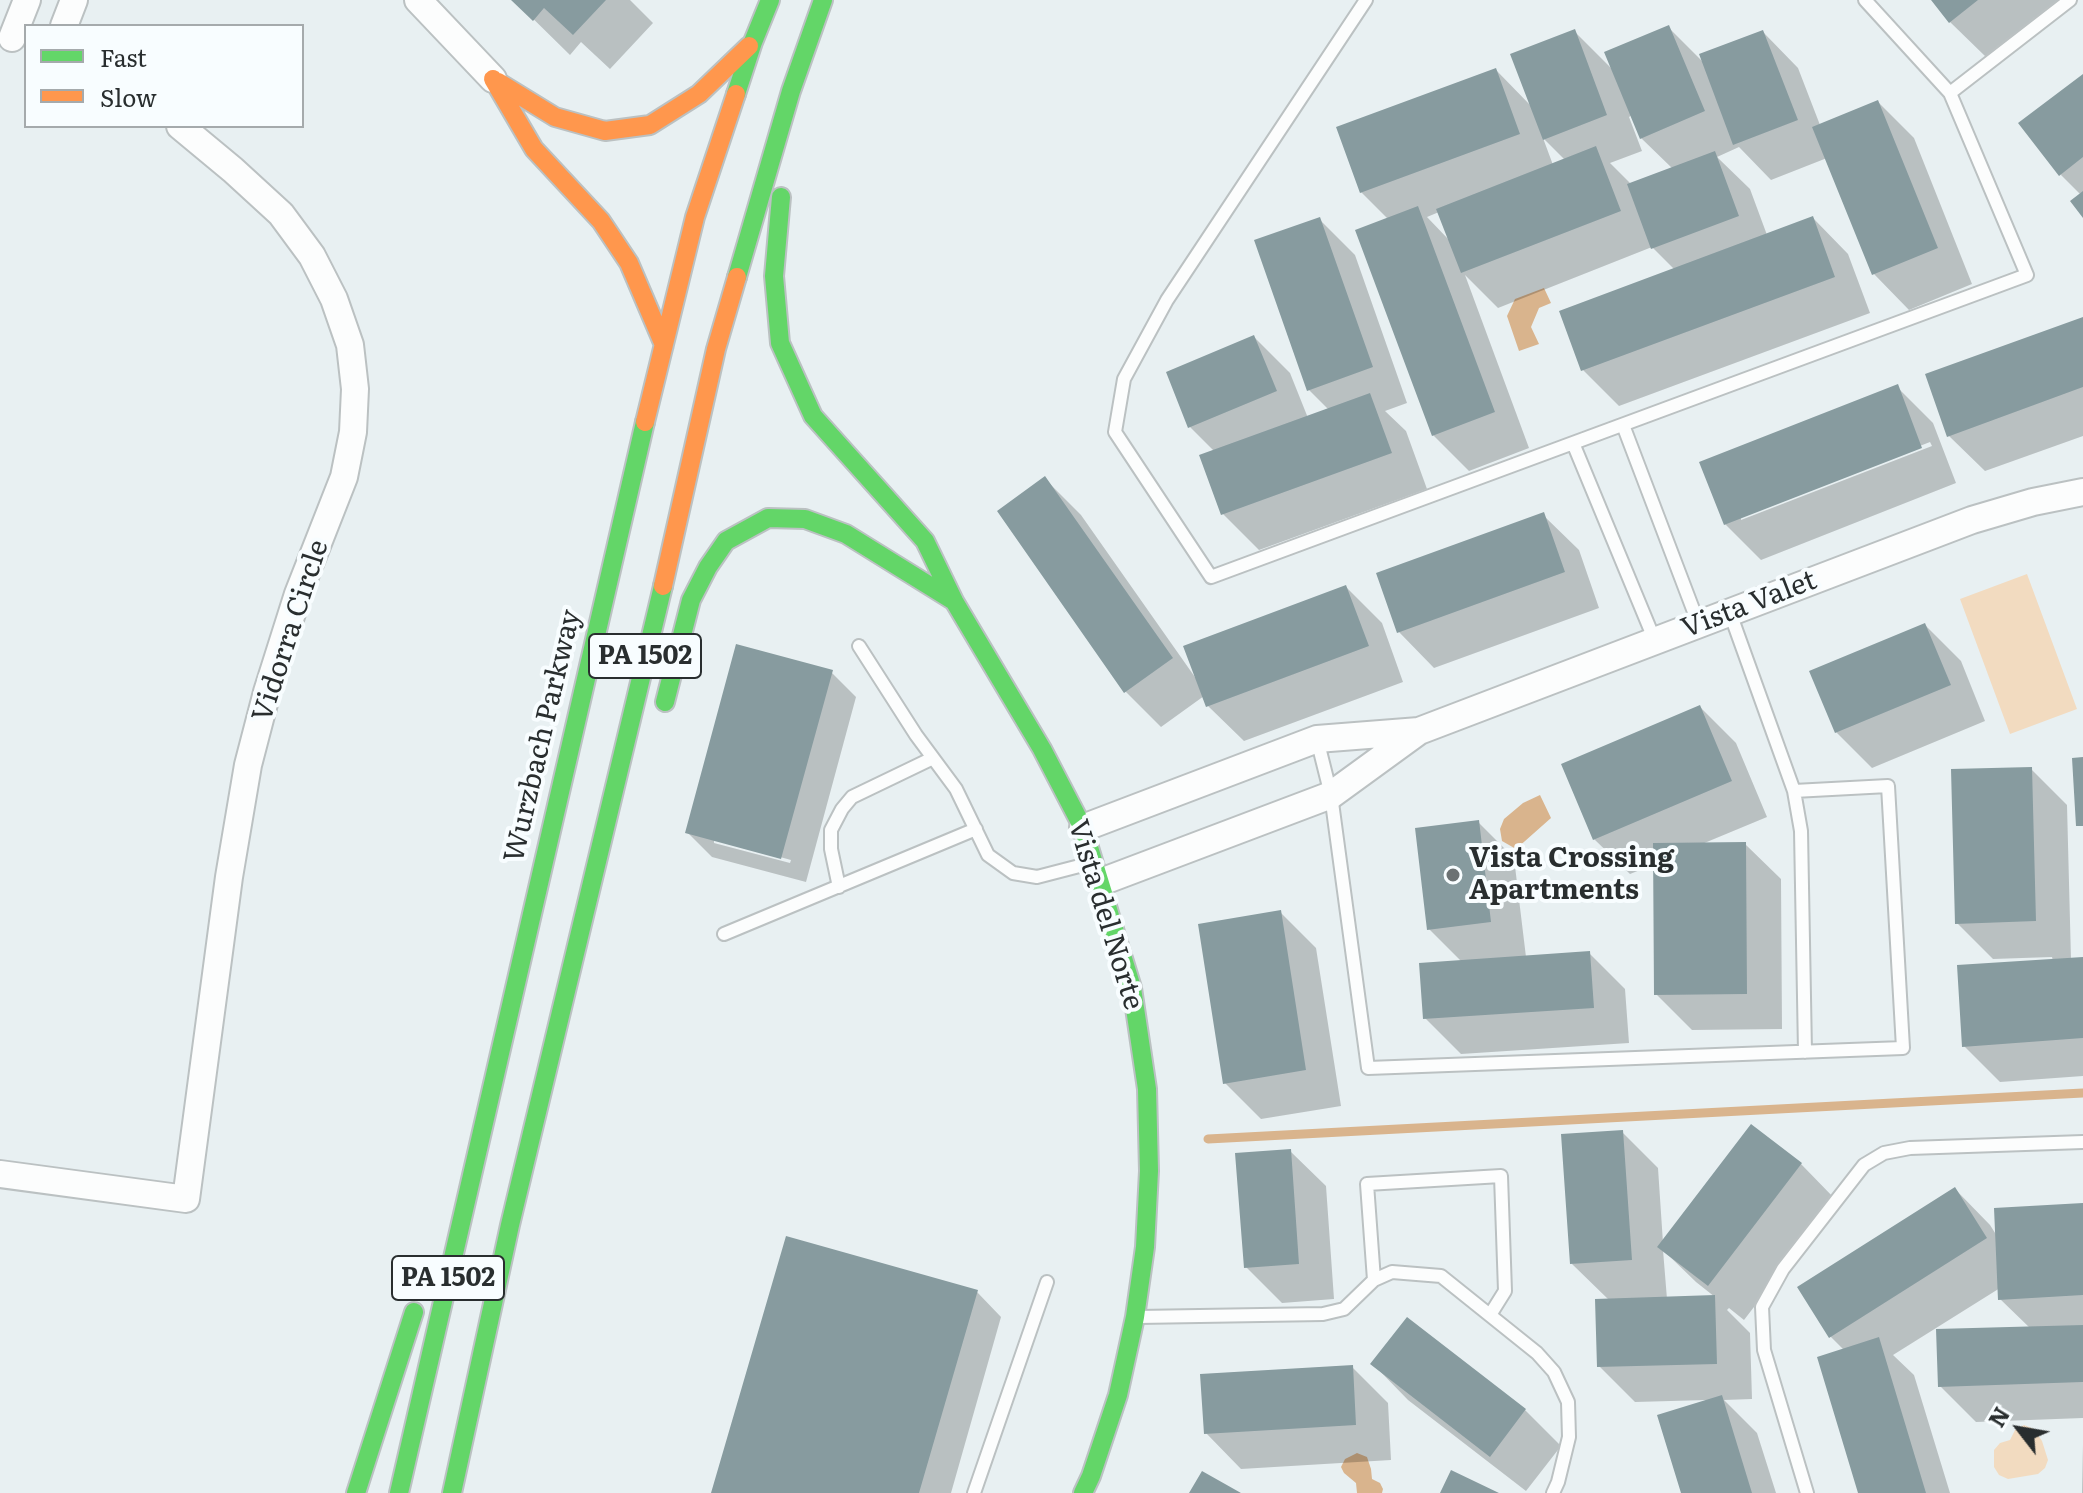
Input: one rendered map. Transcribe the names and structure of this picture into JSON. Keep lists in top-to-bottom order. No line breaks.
{"streets":{"main road":["PA 1502","Wurzbach Parkway","Vista del Norte"],"street":["Vista Valet","Vidorra Circle"]},"crossings":[["Vista Valet","Vista del Norte"],["PA 1502","Vista del Norte"]],"places":["Vista Crossing Apartments"],"legend":["Fast","Slow"],"north":"top left"}
